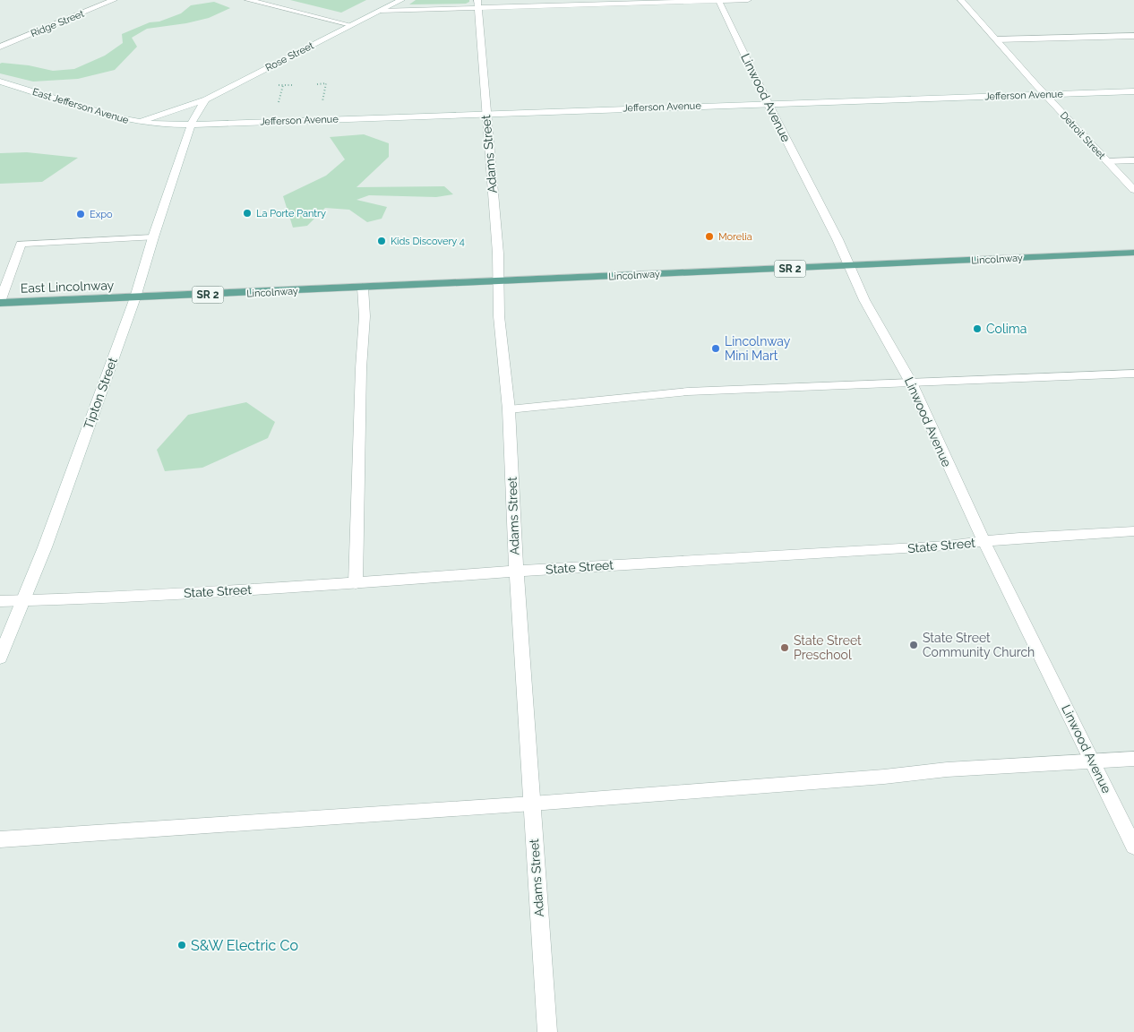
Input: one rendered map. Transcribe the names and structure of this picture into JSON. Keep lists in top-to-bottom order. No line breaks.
{"streets":{"main road":["Lincolnway","SR 2","East Lincolnway"],"street":["Ridge Street","Rose Street","Jefferson Avenue","Linwood Avenue","East Jefferson Avenue","Detroit Street","Adams Street","Tipton Street","State Street"]},"crossings":[["Rose Street","Jefferson Avenue"],["Rose Street","East Jefferson Avenue"],["Rose Street","Tipton Street"],["Jefferson Avenue","Linwood Avenue"],["Jefferson Avenue","East Jefferson Avenue"],["Jefferson Avenue","Detroit Street"],["Jefferson Avenue","Adams Street"],["Jefferson Avenue","Tipton Street"],["Linwood Avenue","Lincolnway"],["Linwood Avenue","State Street"],["East Jefferson Avenue","Tipton Street"],["Adams Street","Lincolnway"],["Adams Street","State Street"],["Lincolnway","East Lincolnway"],["Lincolnway","Tipton Street"],["East Lincolnway","Tipton Street"],["Tipton Street","State Street"]],"places":["La Porte Pantry","Expo","Morelia","Kids Discovery 4","Colima","Lincolnway Mini Mart","State Street Community Church","State Street Preschool","S&W Electric Co"]}
